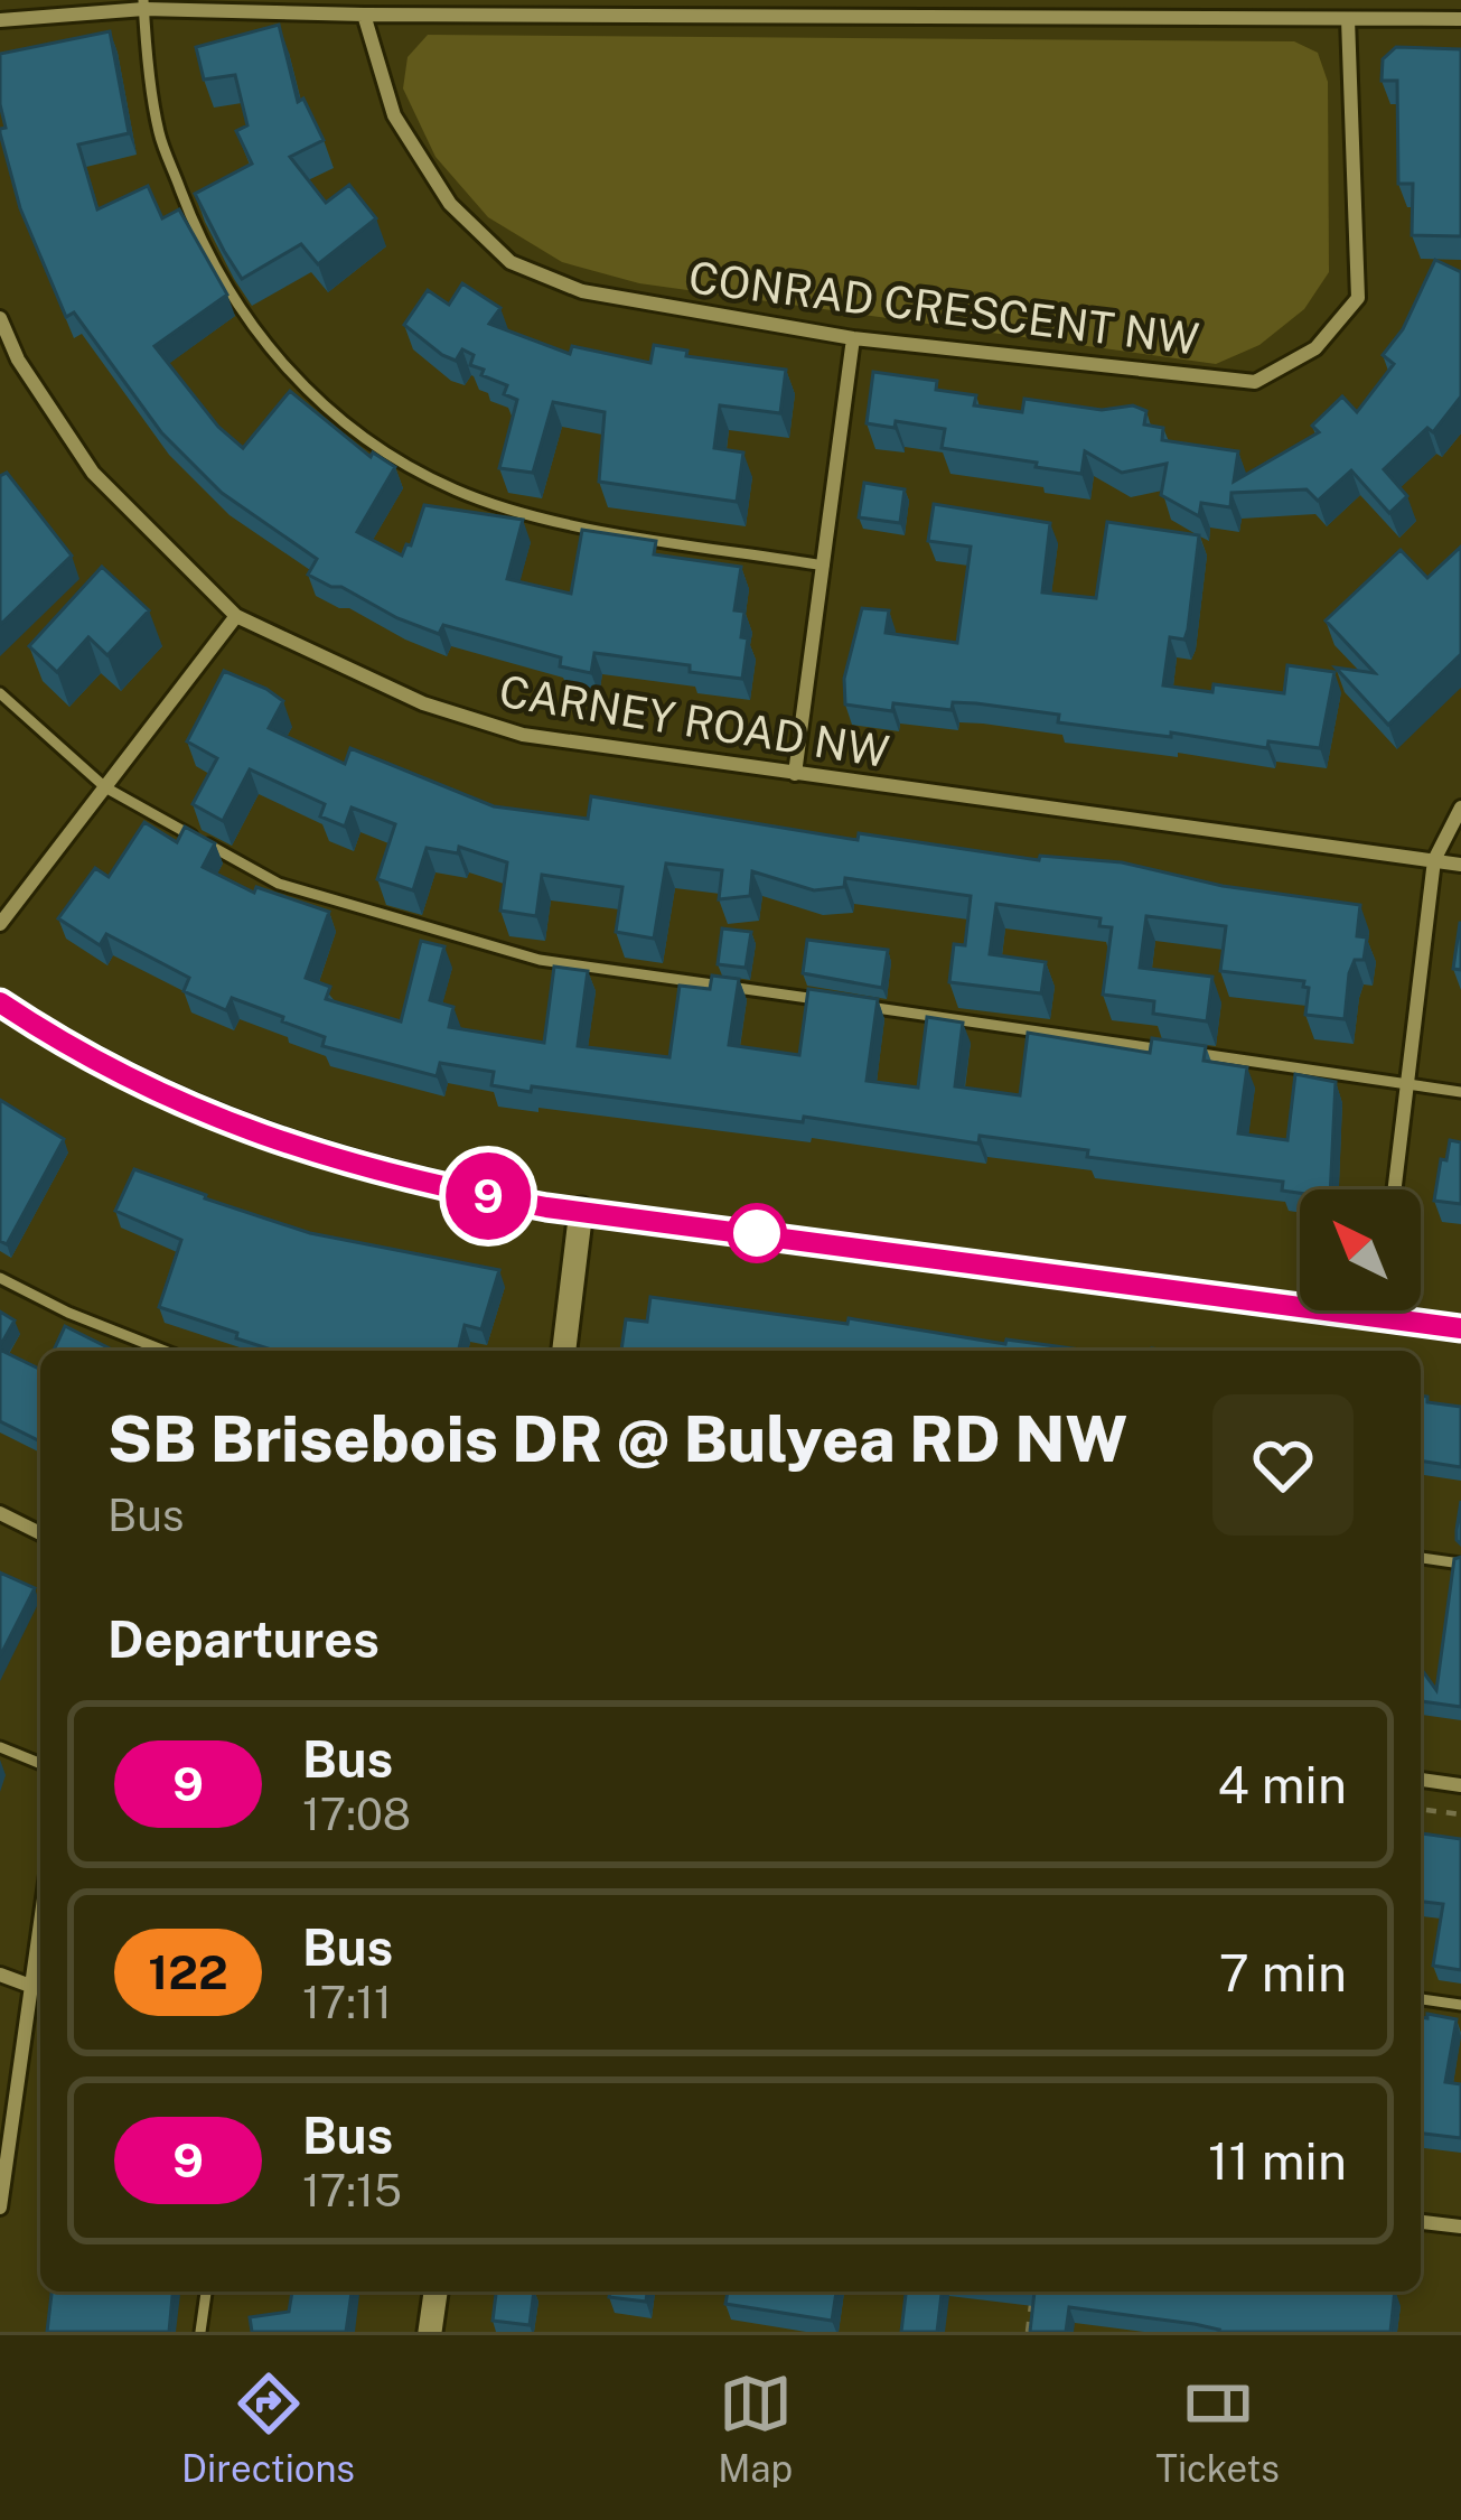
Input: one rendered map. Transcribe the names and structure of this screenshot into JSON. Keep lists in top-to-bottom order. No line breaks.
{"streets":{"street":["CONRAD CRESCENT NW","CARNEY ROAD NW"]},"lines":["bus line 9"],"north":"top left","page":{"on_map":"9","heading":[["SB Brisebois DR @ Bulyea RD NW","Bus"],"Departures"],"list":[{"mark":"9","name":"Bus","note":"17:08","value":"4 min"},{"mark":"122","name":"Bus","note":"17:11","value":"7 min"},{"mark":"9","name":"Bus","note":"17:15","value":"11 min"}],"tabs":["Directions","Map","Tickets"]}}
